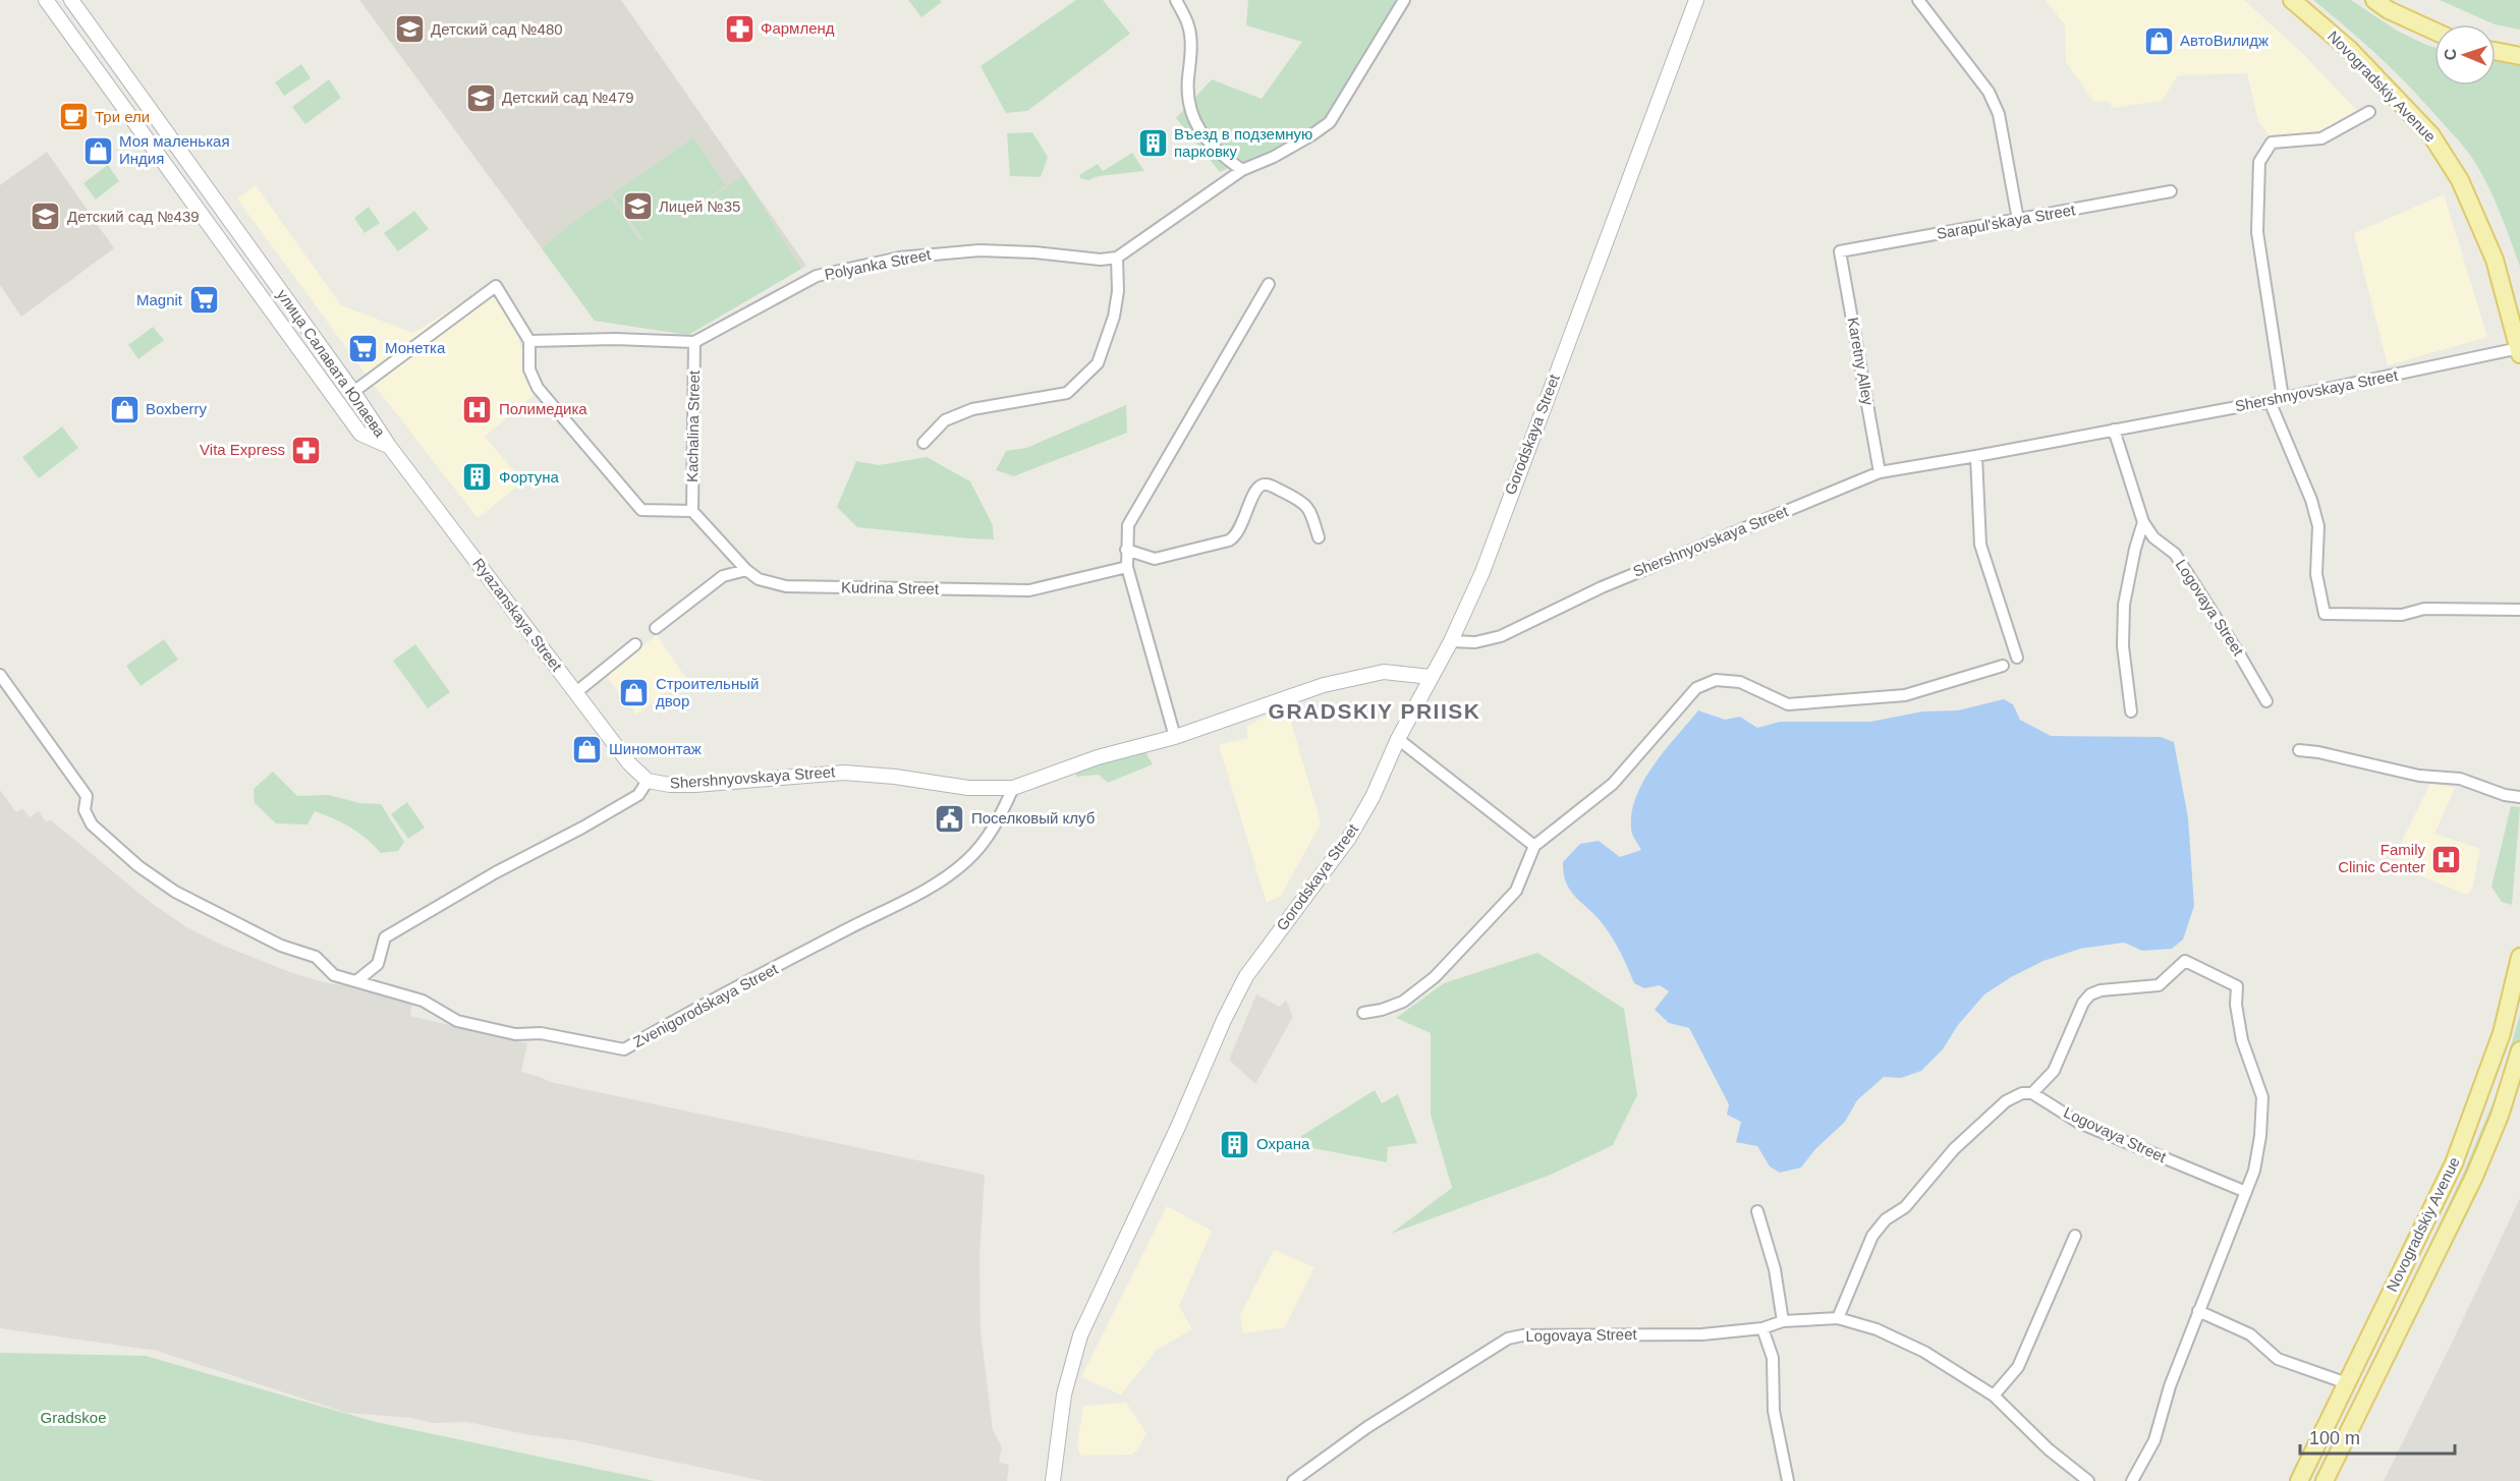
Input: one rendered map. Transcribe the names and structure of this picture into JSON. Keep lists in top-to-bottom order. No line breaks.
{"streets":{"main road":["Novogradskiy Avenue"],"street":["Sarapul'skaya Street","Polyanka Street","Karetny Alley","улица Салавата Юлаева","Shershnyovskaya Street","Kachalina Street","Gorodskaya Street","Kudrina Street","Logovaya Street","Ryazanskaya Street","Zvenigorodskaya Street"]},"crossings":[["Novogradskiy Avenue","Shershnyovskaya Street"],["Sarapul'skaya Street","Karetny Alley"],["Polyanka Street","Kachalina Street"],["Karetny Alley","Shershnyovskaya Street"],["улица Салавата Юлаева","Ryazanskaya Street"],["Shershnyovskaya Street","Gorodskaya Street"],["Shershnyovskaya Street","Ryazanskaya Street"],["Shershnyovskaya Street","Zvenigorodskaya Street"]],"districts":["GRADSKIY PRIISK"],"parks":["Gradskoe"],"places":{"pharmacy":["Фармленд","Vita Express"],"school or university":["Детский сад №480","Детский сад №479","Лицей №35","Детский сад №439"],"shop":["АвтоВилидж","Моя маленькая Индия","Boxberry","Строительный двор","Шиномонтаж"],"cafe":["Три ели"],"building":["Въезд в подземную парковку","Фортуна","Охрана"],"supermarket":["Magnit","Монетка"],"hospital":["Полимедика","Family Clinic Center"],"public building":["Поселковый клуб"]},"scale_bar":"100 m","north":"left"}
